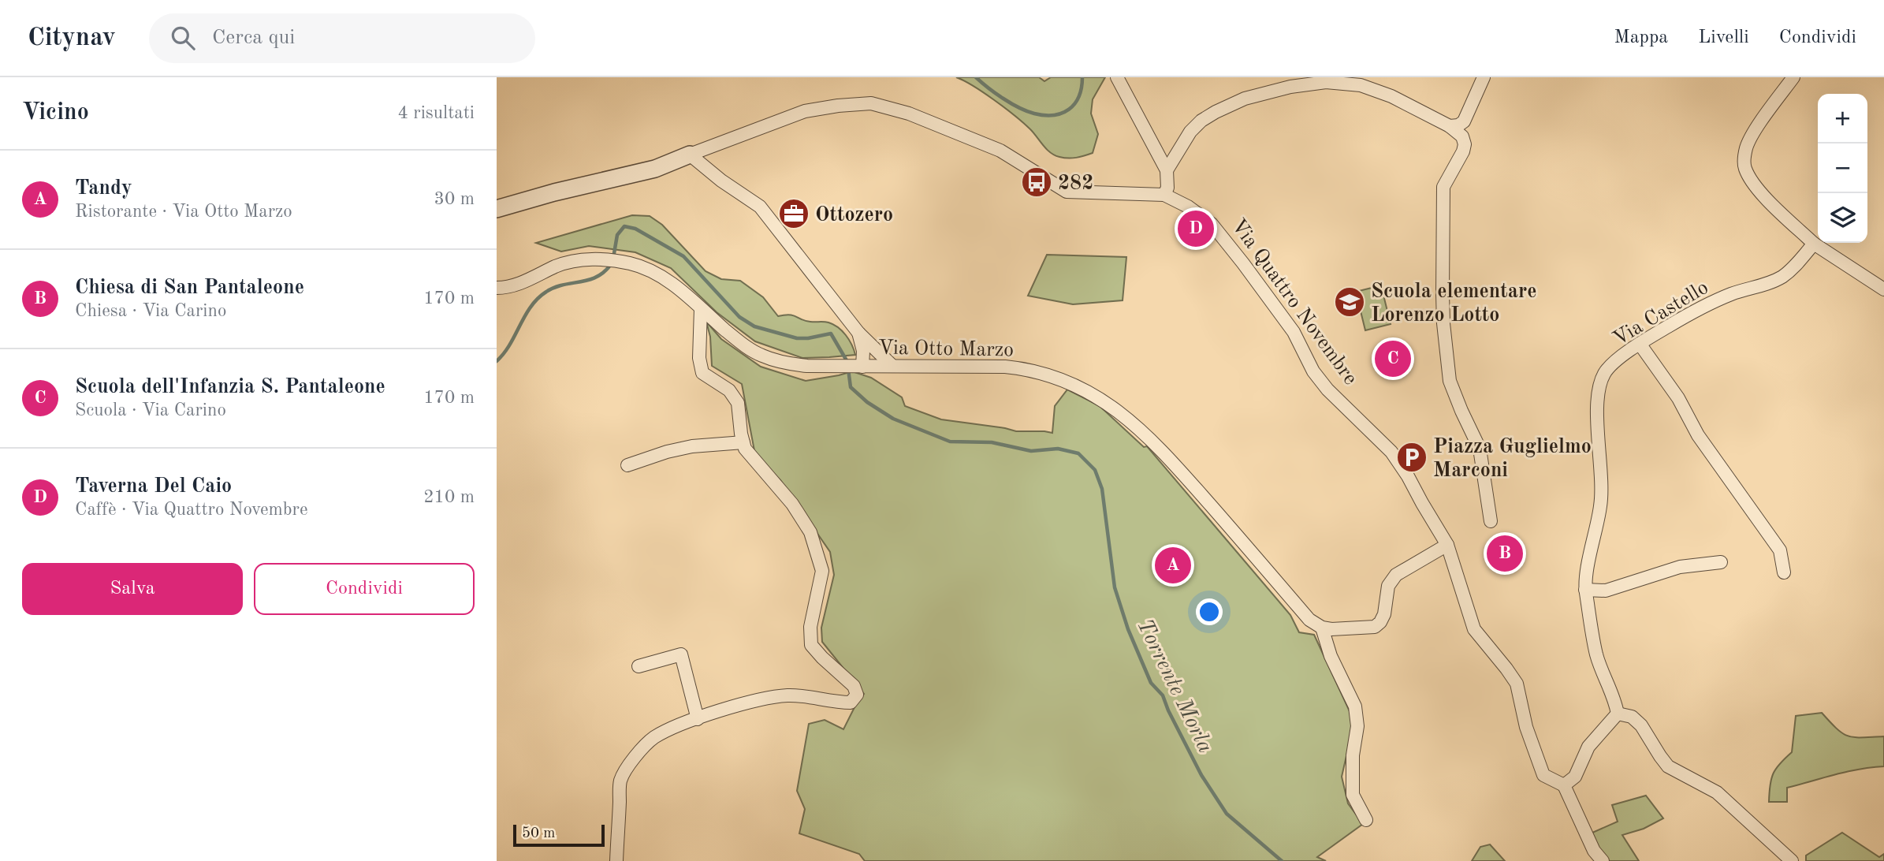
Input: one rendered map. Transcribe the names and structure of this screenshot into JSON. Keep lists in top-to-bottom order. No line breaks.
{"streets":{"street":["Via Quattro Novembre","Via Castello","Via Otto Marzo"]},"water":["Torrente Morla"],"places":{"bus stop":["282"],"office":["Ottozero"],"school or university":["Scuola elementare Lorenzo Lotto"],"parking":["Piazza Guglielmo Marconi"]},"scale_bar":"50 m","page":{"header":"Citynav","search":"Cerca qui","nav":["Mappa","Livelli","Condividi"],"heading":["Vicino","4 risultati"],"map_buttons":["+","−"],"list":[{"mark":"A","name":"Tandy","note":"Ristorante · Via Otto Marzo","value":"30 m"},{"mark":"B","name":"Chiesa di San Pantaleone","note":"Chiesa · Via Carino","value":"170 m"},{"mark":"C","name":"Scuola dell'Infanzia S. Pantaleone","note":"Scuola · Via Carino","value":"170 m"},{"mark":"D","name":"Taverna Del Caio","note":"Caffè · Via Quattro Novembre","value":"210 m"}],"pins":["D","C","B","A"],"buttons":["Salva","Condividi"],"scale":"50 m"}}
